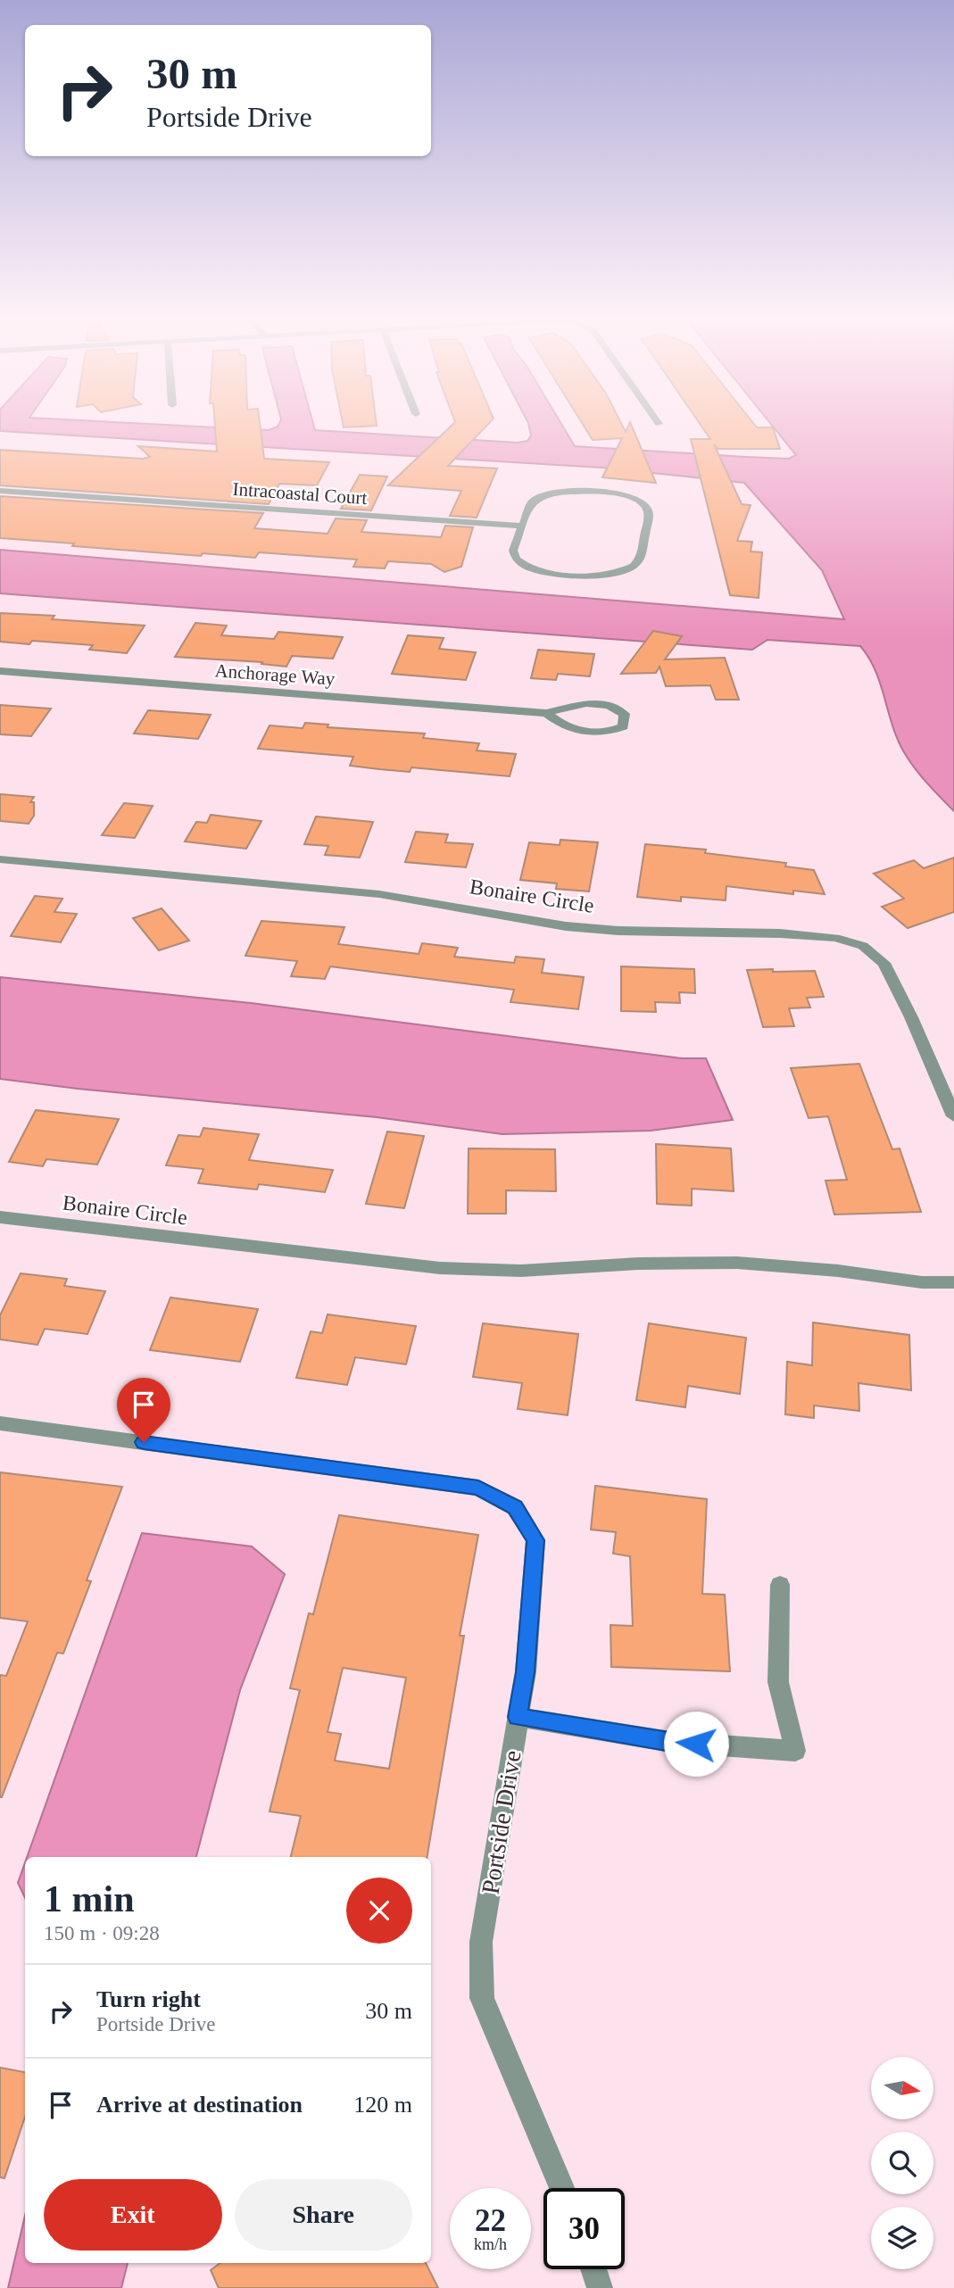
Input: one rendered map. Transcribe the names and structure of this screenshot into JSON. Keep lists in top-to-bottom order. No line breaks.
{"streets":{"street":["Intracoastal Court","Anchorage Way","Bonaire Circle","Portside Drive"]},"north":"right","page":{"turn":["30 m","Portside Drive"],"heading":["1 min","150 m · 09:28"],"list":[{"name":"Turn right","note":"Portside Drive","value":"30 m"},{"name":"Arrive at destination","value":"120 m"}],"buttons":["Exit","Share"],"speed":"22 km/h","limit":"30"}}
